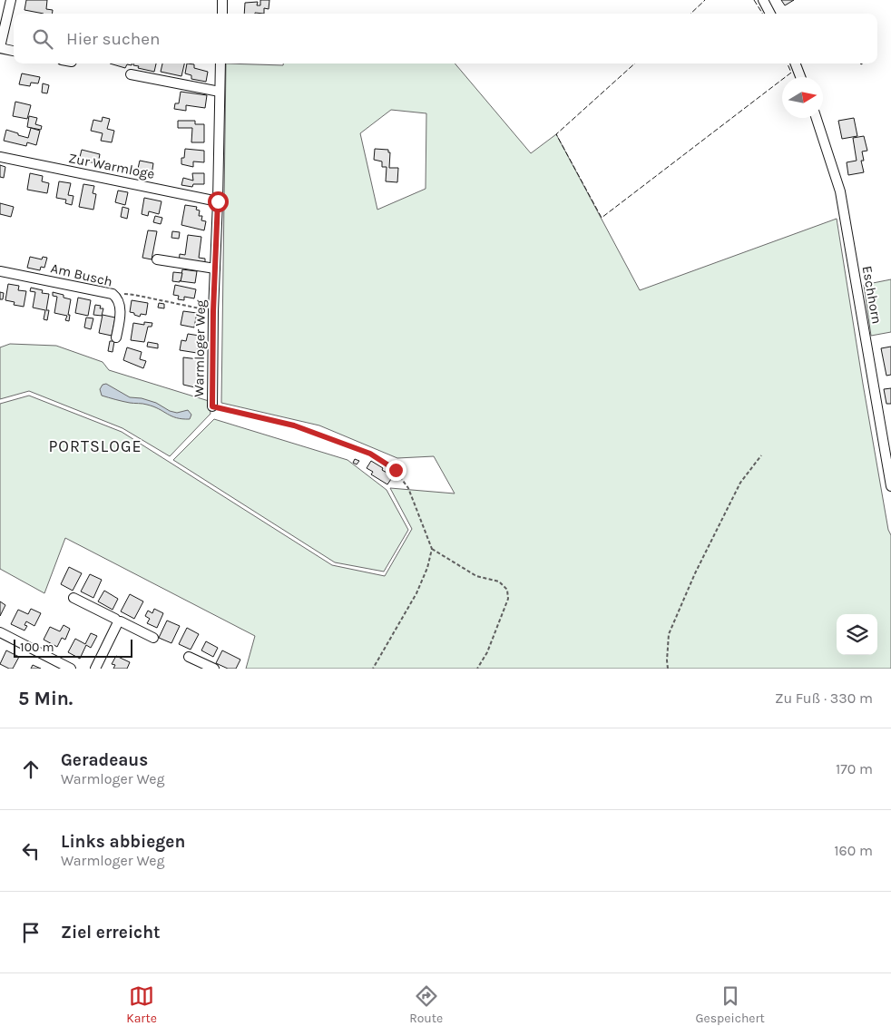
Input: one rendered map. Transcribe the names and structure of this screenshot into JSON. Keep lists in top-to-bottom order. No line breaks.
{"streets":{"street":["Zur Warmloge","Am Busch","Eschhorn","Warmloger Weg"]},"crossings":[["Zur Warmloge","Warmloger Weg"]],"districts":["PORTSLOGE"],"scale_bar":"100 m","north":"right","page":{"search":"Hier suchen","scale":"100 m","heading":["5 Min.","Zu Fuß · 330 m"],"list":[["Geradeaus","Warmloger Weg","170 m"],["Links abbiegen","Warmloger Weg","160 m"],"Ziel erreicht"],"nav":["Karte","Route","Gespeichert"]}}
